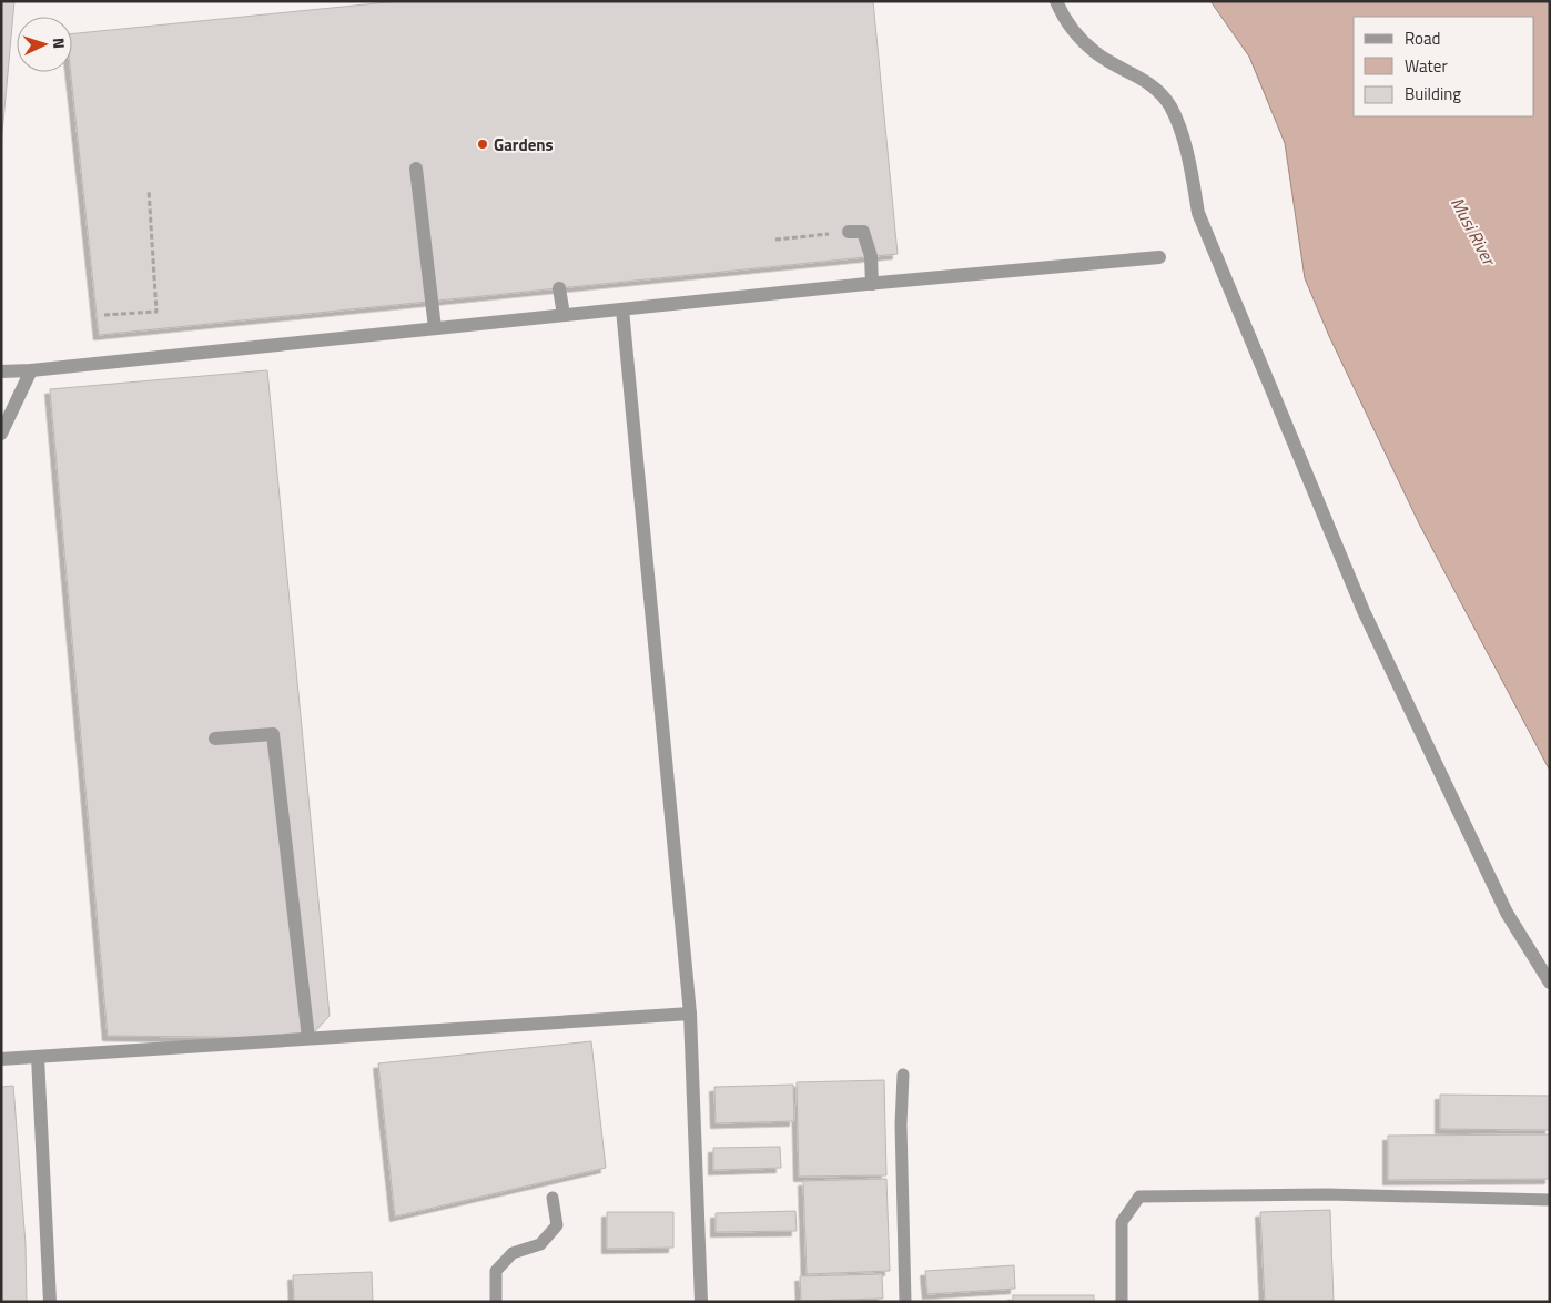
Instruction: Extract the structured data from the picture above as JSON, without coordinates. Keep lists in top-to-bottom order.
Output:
{
  "water": ["Musi River"],
  "places": ["Gardens"],
  "legend": ["Road", "Water", "Building"],
  "north": "right"
}
